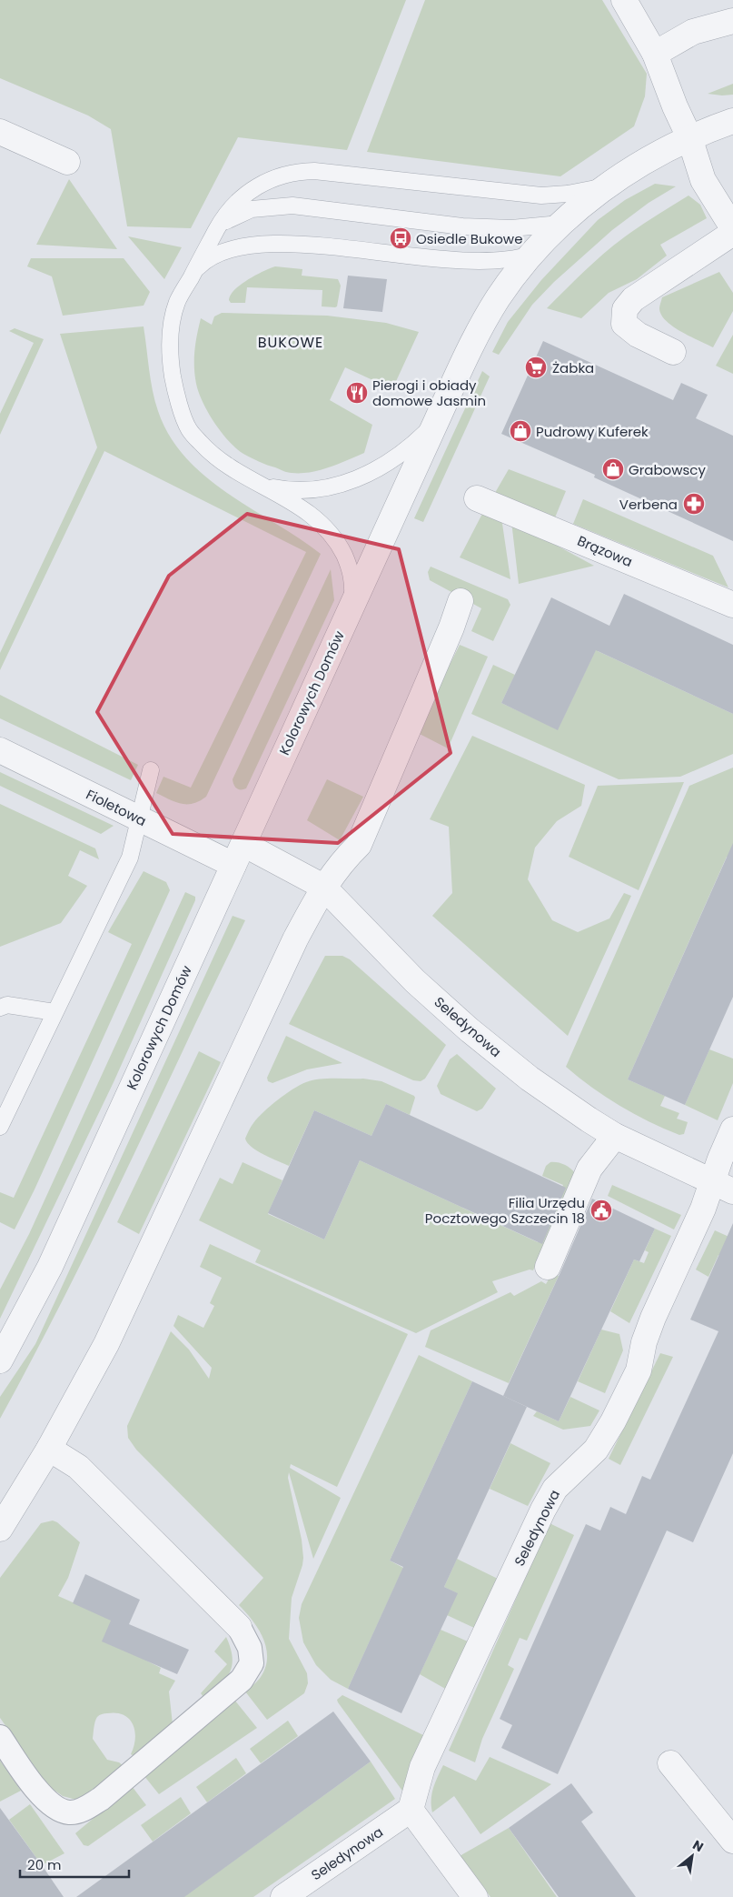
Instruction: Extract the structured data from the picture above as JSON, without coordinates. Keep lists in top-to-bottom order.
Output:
{
  "streets": {
    "street": [
      "Brązowa",
      "Kolorowych Domów",
      "Fioletowa",
      "Seledynowa"
    ]
  },
  "crossings": [
    ["Kolorowych Domów", "Fioletowa"],
    ["Kolorowych Domów", "Seledynowa"],
    ["Fioletowa", "Seledynowa"]
  ],
  "districts": ["BUKOWE"],
  "places": {
    "bus stop": ["Osiedle Bukowe"],
    "supermarket": ["Żabka"],
    "restaurant": ["Pierogi i obiady domowe Jasmin"],
    "shop": ["Pudrowy Kuferek", "Grabowscy"],
    "pharmacy": ["Verbena"],
    "public building": ["Filia Urzędu Pocztowego Szczecin 18"]
  },
  "scale_bar": "20 m",
  "north": "top right"
}
